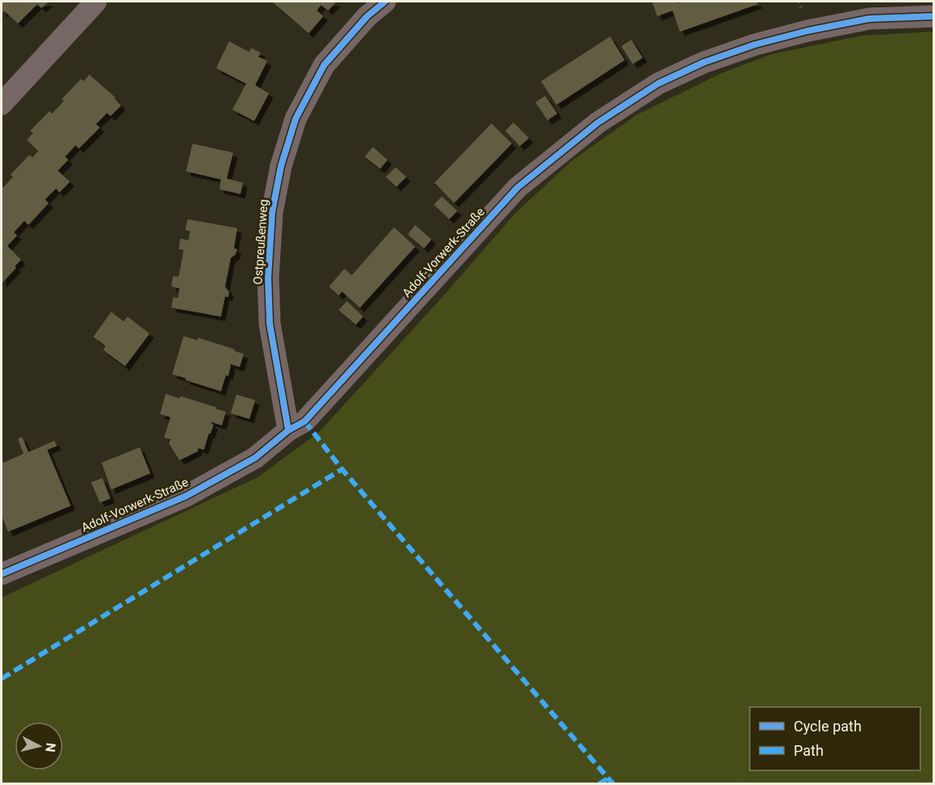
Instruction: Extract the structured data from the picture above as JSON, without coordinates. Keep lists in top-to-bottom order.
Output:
{
  "streets": {
    "street": ["Ostpreußenweg", "Adolf-Vorwerk-Straße"]
  },
  "crossings": [
    ["Ostpreußenweg", "Adolf-Vorwerk-Straße"]
  ],
  "legend": ["Cycle path", "Path"],
  "north": "right"
}
